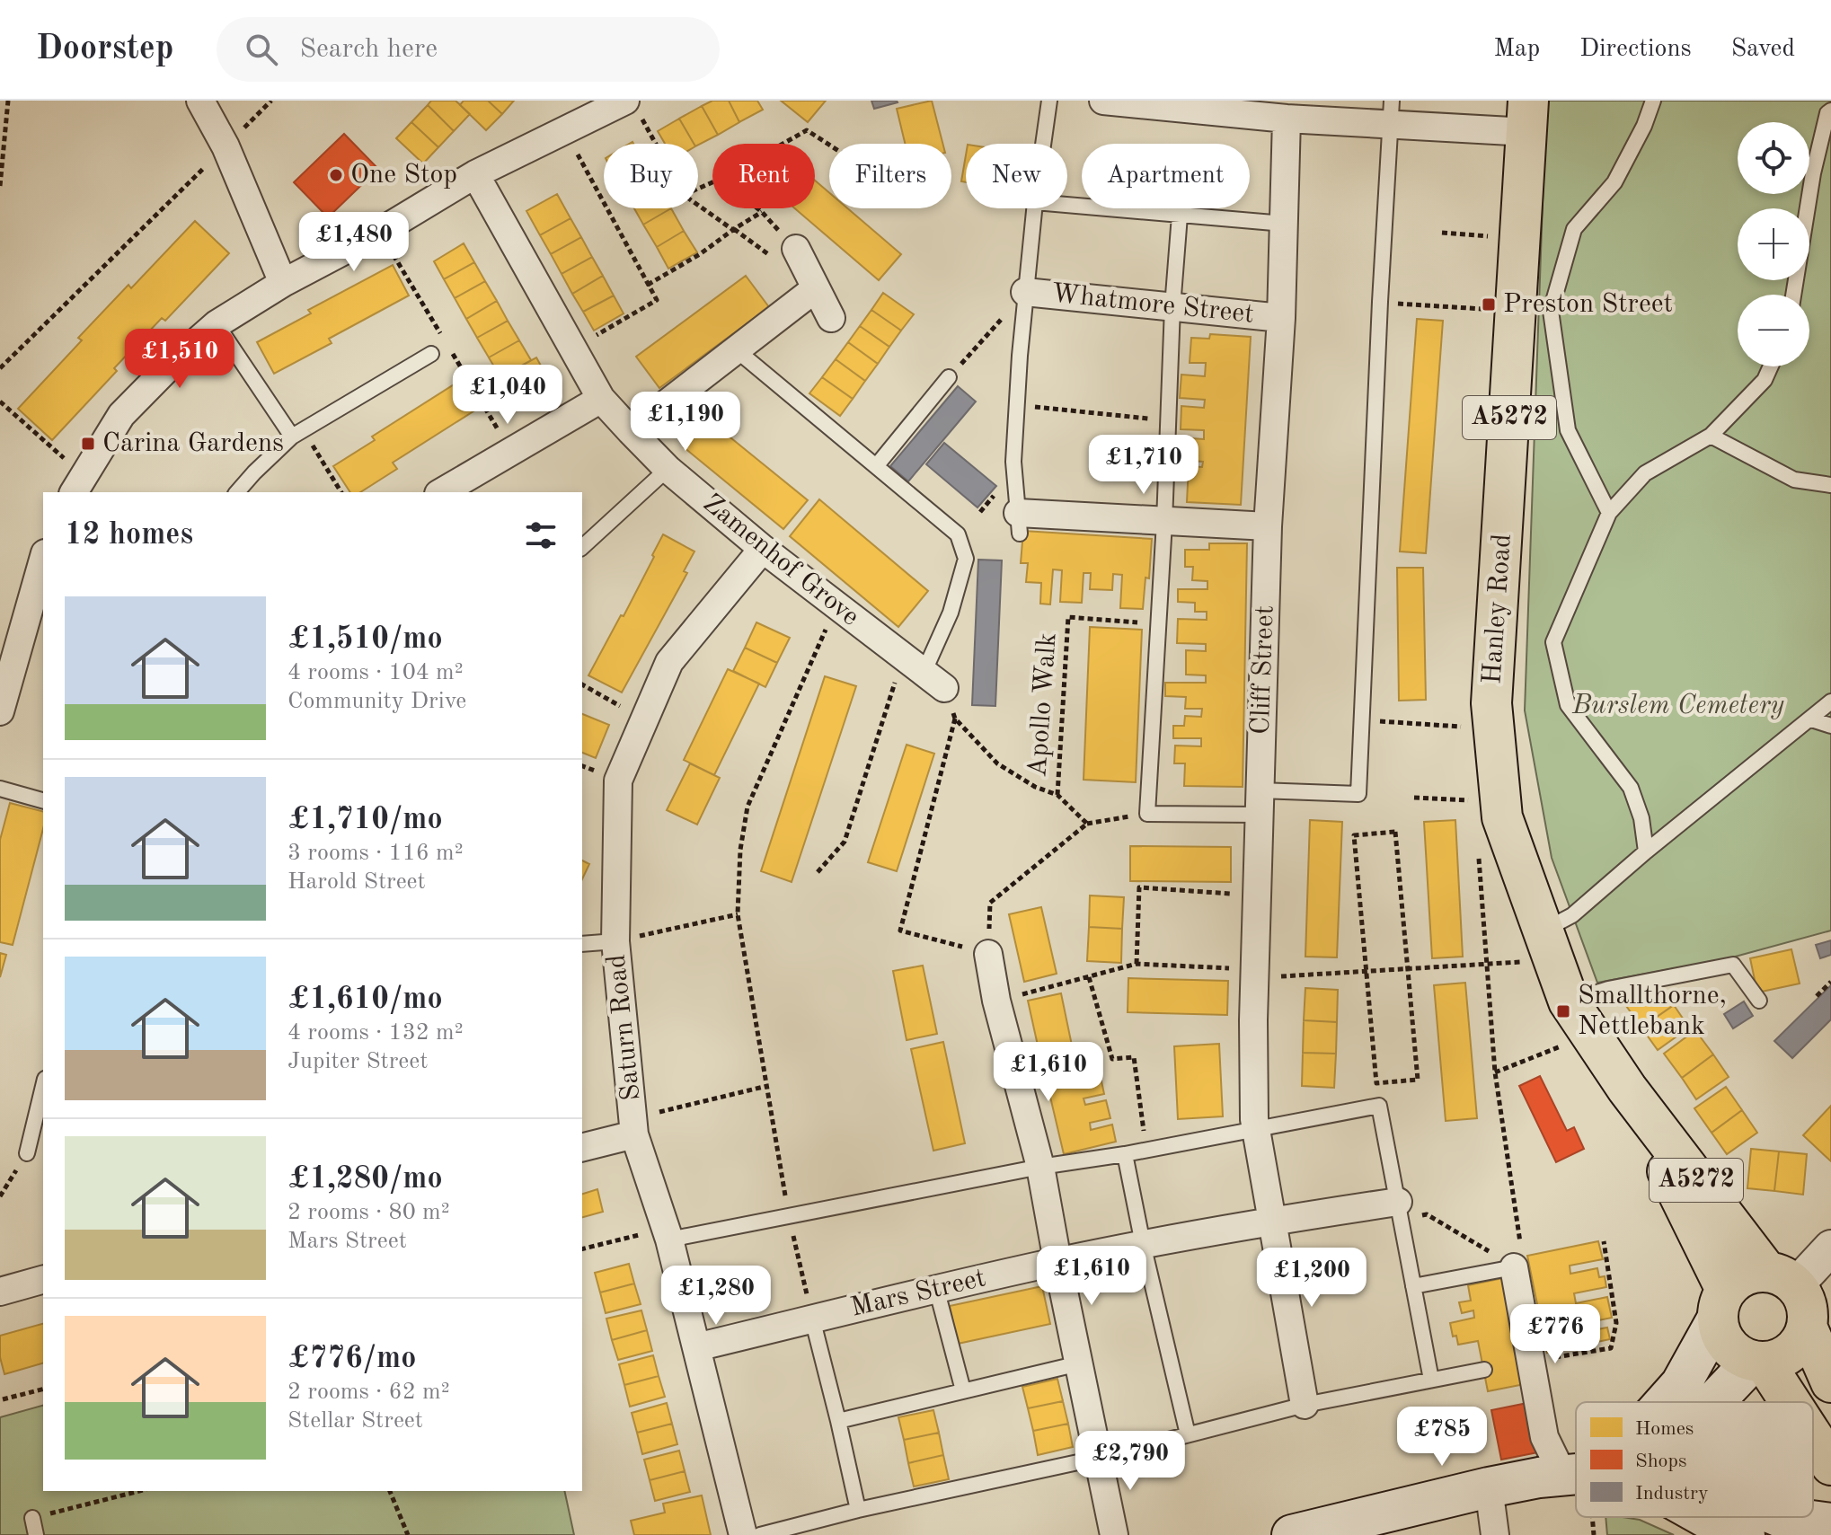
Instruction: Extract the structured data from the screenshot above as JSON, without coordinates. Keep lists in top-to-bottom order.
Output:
{
  "streets": {
    "main road": ["A5272", "Hanley Road"],
    "street": [
      "Whatmore Street",
      "Zamenhof Grove",
      "Cliff Street",
      "Saturn Road",
      "Mars Street"
    ],
    "path": ["Apollo Walk"]
  },
  "crossings": [
    ["Whatmore Street", "Cliff Street"],
    ["A5272", "Hanley Road"],
    ["Zamenhof Grove", "Saturn Road"],
    ["Cliff Street", "Mars Street"],
    ["Saturn Road", "Mars Street"]
  ],
  "parks": ["Burslem Cemetery"],
  "places": {
    "other": ["One Stop"],
    "transit": ["Preston Street", "Carina Gardens", "Smallthorne, Nettlebank"]
  },
  "legend": ["Homes", "Shops", "Industry"],
  "page": {
    "header": "Doorstep",
    "search": "Search here",
    "nav": ["Map", "Directions", "Saved"],
    "map_buttons": ["+", "−"],
    "chip": [
      "Buy",
      "Rent",
      "Filters",
      "New",
      "Apartment"
    ],
    "price": [
      "£1,480",
      "£1,510",
      "£1,040",
      "£1,190",
      "£1,710",
      "£1,610",
      "£1,610",
      "£1,200",
      "£1,280",
      "£776",
      "£785",
      "£2,790"
    ],
    "heading": "12 homes",
    "list": [
      {
        "name": "£1,510/mo",
        "note": "4 rooms · 104 m² · Community Drive"
      },
      {
        "name": "£1,710/mo",
        "note": "3 rooms · 116 m² · Harold Street"
      },
      {
        "name": "£1,610/mo",
        "note": "4 rooms · 132 m² · Jupiter Street"
      },
      {
        "name": "£1,280/mo",
        "note": "2 rooms · 80 m² · Mars Street"
      },
      {
        "name": "£776/mo",
        "note": "2 rooms · 62 m² · Stellar Street"
      }
    ]
  }
}
